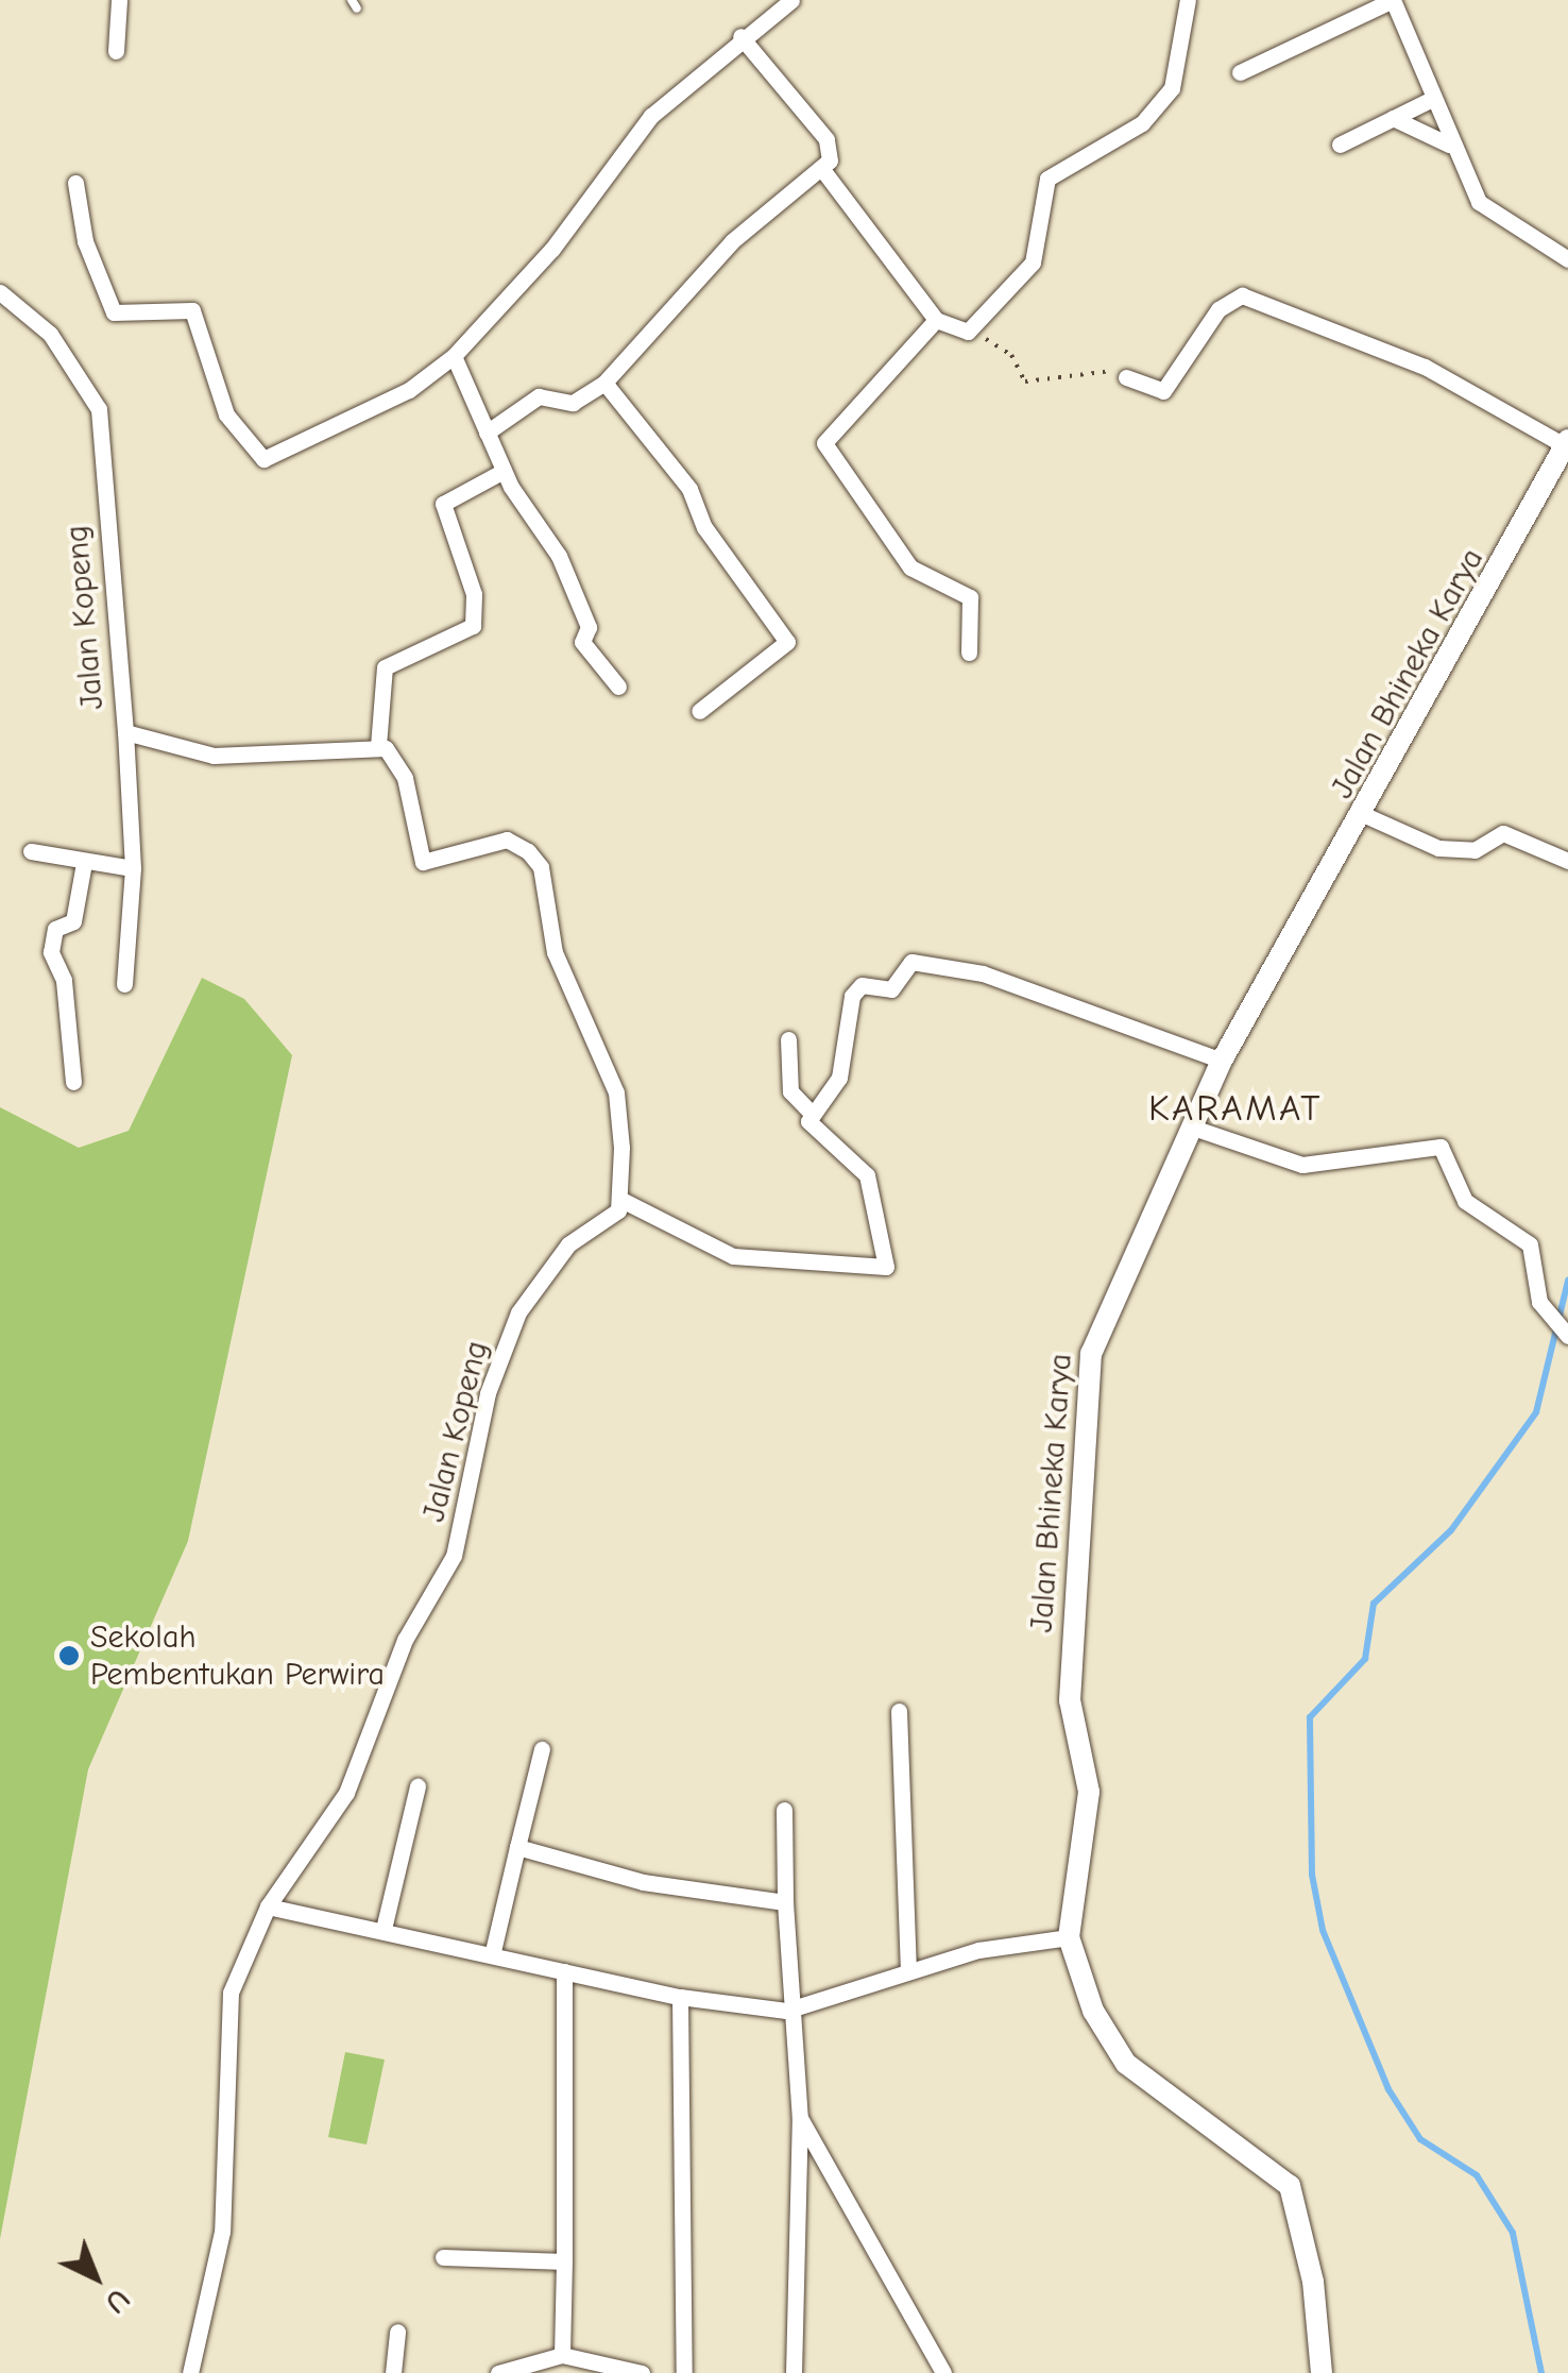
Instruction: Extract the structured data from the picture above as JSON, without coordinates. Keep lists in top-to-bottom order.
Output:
{
  "streets": {
    "street": ["Jalan Kopeng", "Jalan Bhineka Karya"]
  },
  "districts": ["KARAMAT"],
  "places": ["Sekolah Pembentukan Perwira"],
  "north": "bottom right"
}
